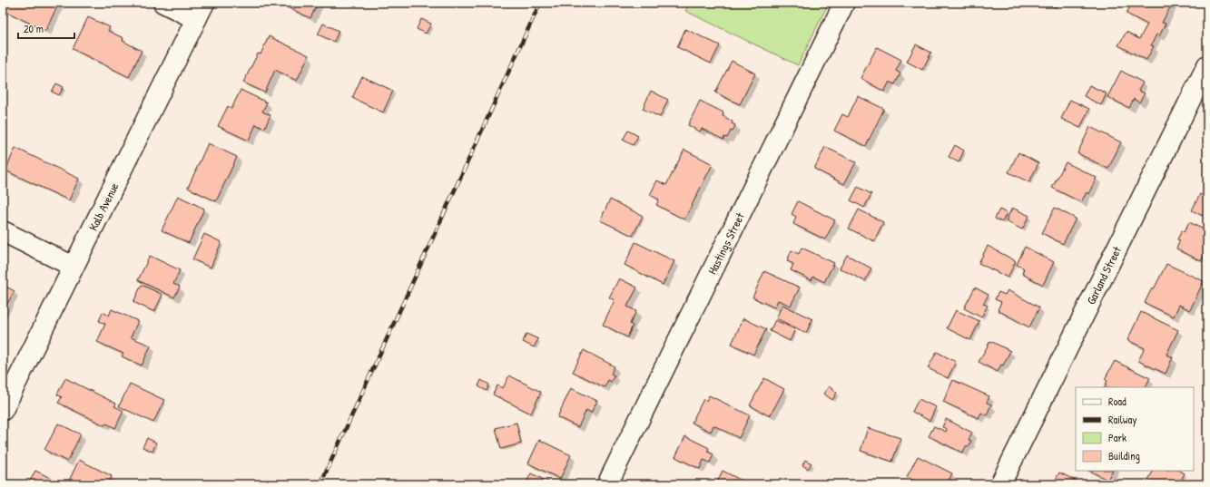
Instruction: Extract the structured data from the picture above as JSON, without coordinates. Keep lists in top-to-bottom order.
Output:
{
  "streets": {
    "street": ["Kalb Avenue", "Hastings Street", "Garland Street"]
  },
  "legend": [
    "Road",
    "Railway",
    "Park",
    "Building"
  ],
  "scale_bar": "20 m"
}
